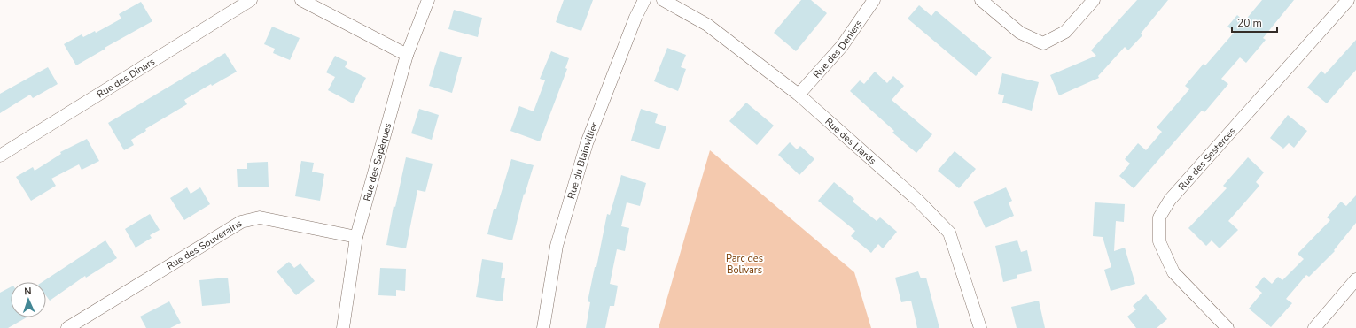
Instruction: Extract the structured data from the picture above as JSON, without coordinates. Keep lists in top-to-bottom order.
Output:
{
  "streets": {
    "street": [
      "Rue des Deniers",
      "Rue des Dinars",
      "Rue des Liards",
      "Rue des Sesterces",
      "Rue du Blainvillier",
      "Rue des Sapèques",
      "Rue des Souverains"
    ]
  },
  "crossings": [
    ["Rue des Deniers", "Rue des Liards"],
    ["Rue des Sapèques", "Rue des Souverains"]
  ],
  "parks": ["Parc des Bolivars"],
  "scale_bar": "20 m",
  "north": "top"
}
